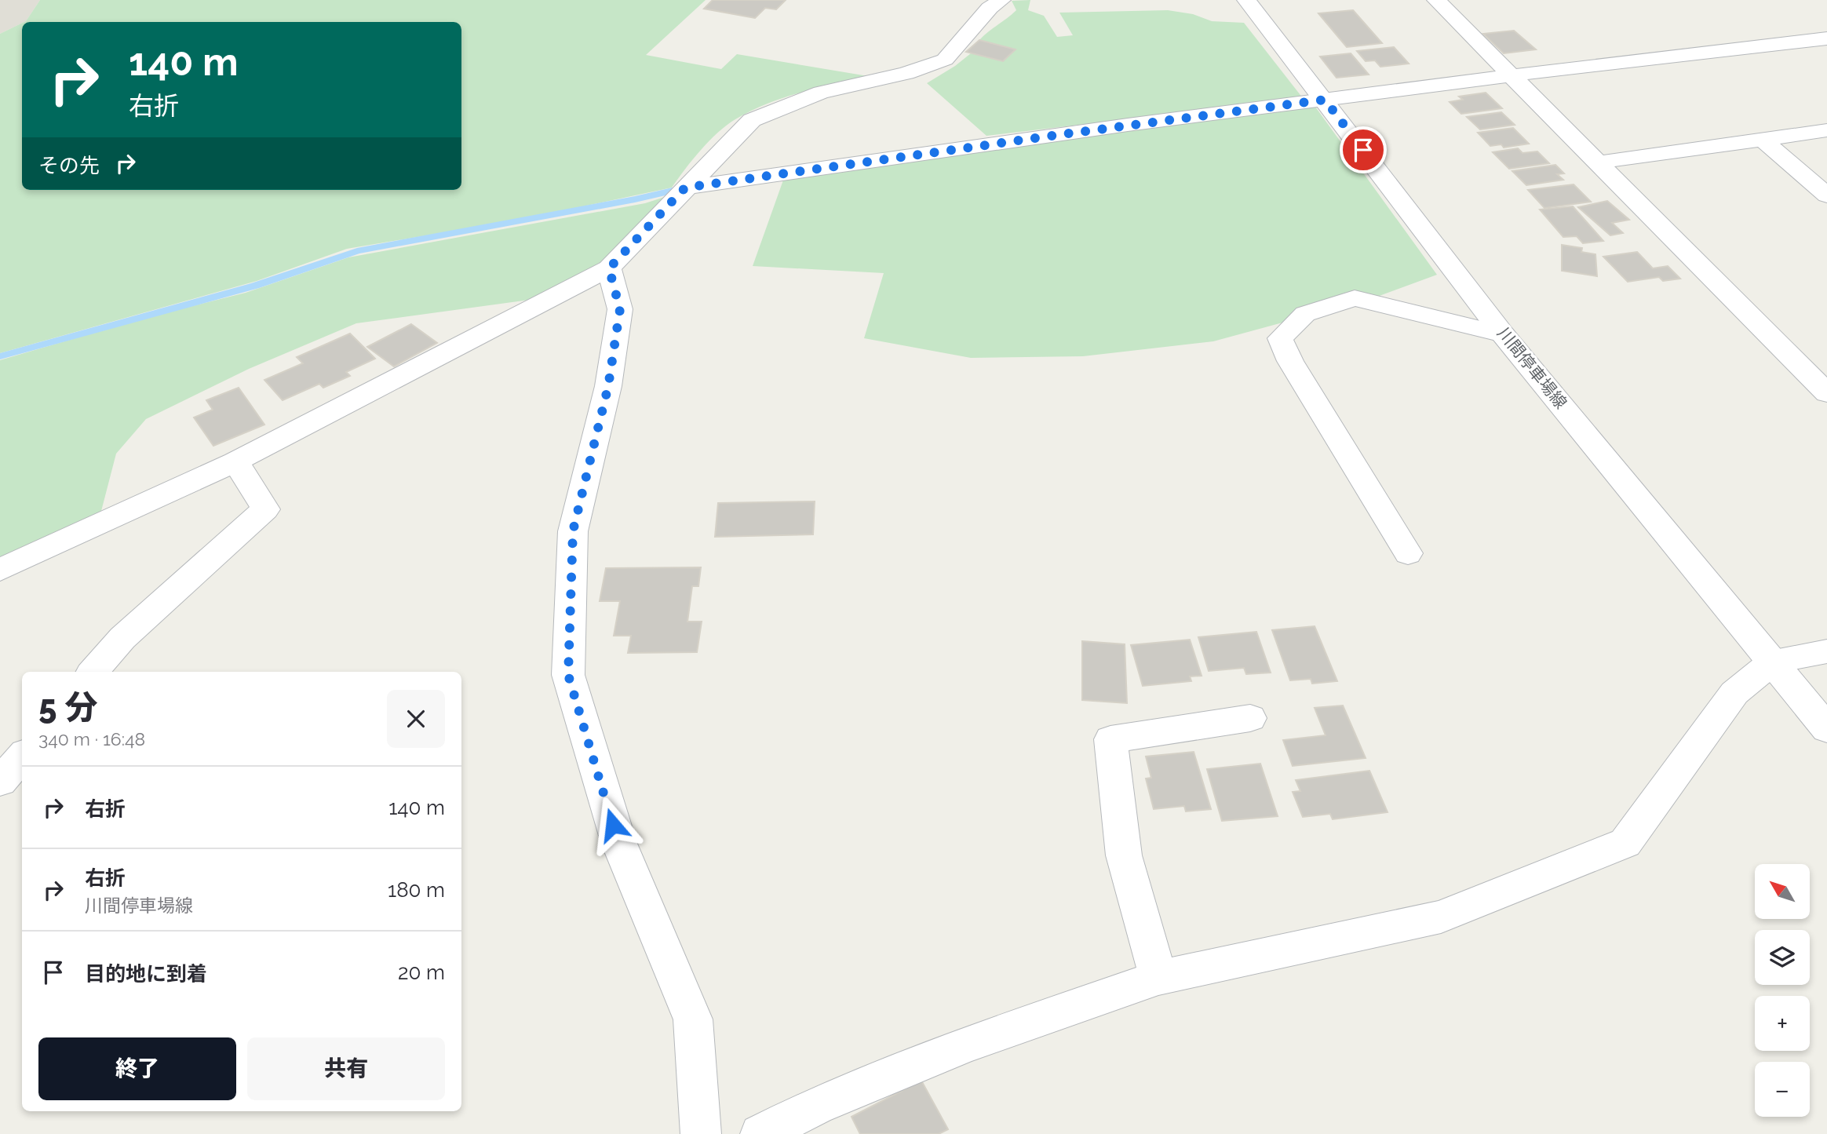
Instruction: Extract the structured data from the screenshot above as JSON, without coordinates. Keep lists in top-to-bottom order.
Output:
{
  "streets": {
    "street": ["川間停車場線"]
  },
  "north": "top left",
  "page": {
    "turn": ["140 m", "右折"],
    "then": "その先",
    "heading": ["5 分", "340 m · 16:48"],
    "list": [
      {
        "name": "右折",
        "value": "140 m"
      },
      {
        "name": "右折",
        "note": "川間停車場線",
        "value": "180 m"
      },
      {
        "name": "目的地に到着",
        "value": "20 m"
      }
    ],
    "map_buttons": ["+", "−"],
    "buttons": ["終了", "共有"]
  }
}
